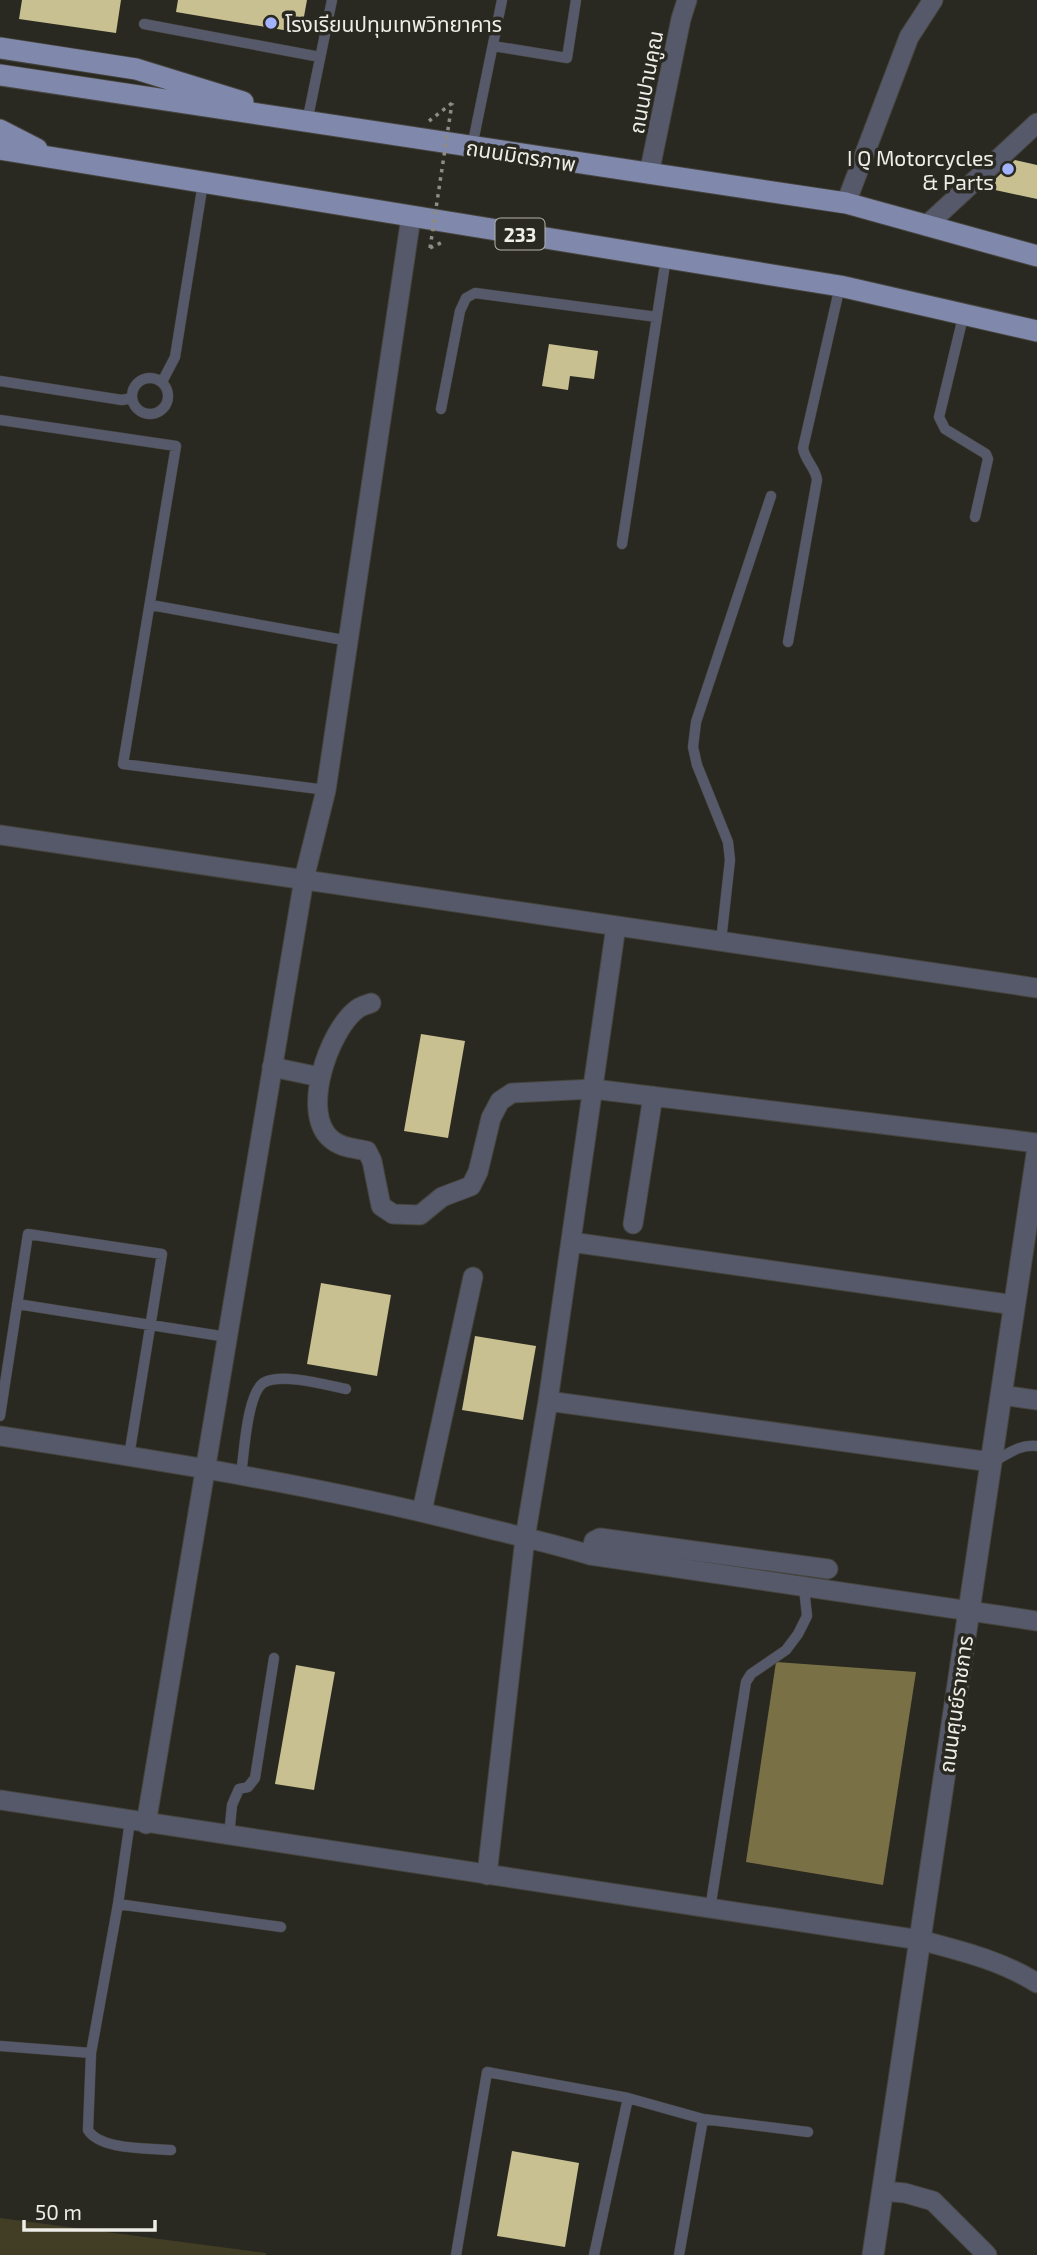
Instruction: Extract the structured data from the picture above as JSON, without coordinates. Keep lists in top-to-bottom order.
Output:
{
  "streets": {
    "main road": ["ถนนมิตรภาพ", "233"],
    "street": ["ถนนปานคูณ", "ถนนศูนย์ราชการ"]
  },
  "crossings": [
    ["ถนนปานคูณ", "ถนนมิตรภาพ"]
  ],
  "places": ["โรงเรียนปทุมเทพวิทยาคาร", "I Q Motorcycles & Parts"],
  "scale_bar": "50 m"
}
